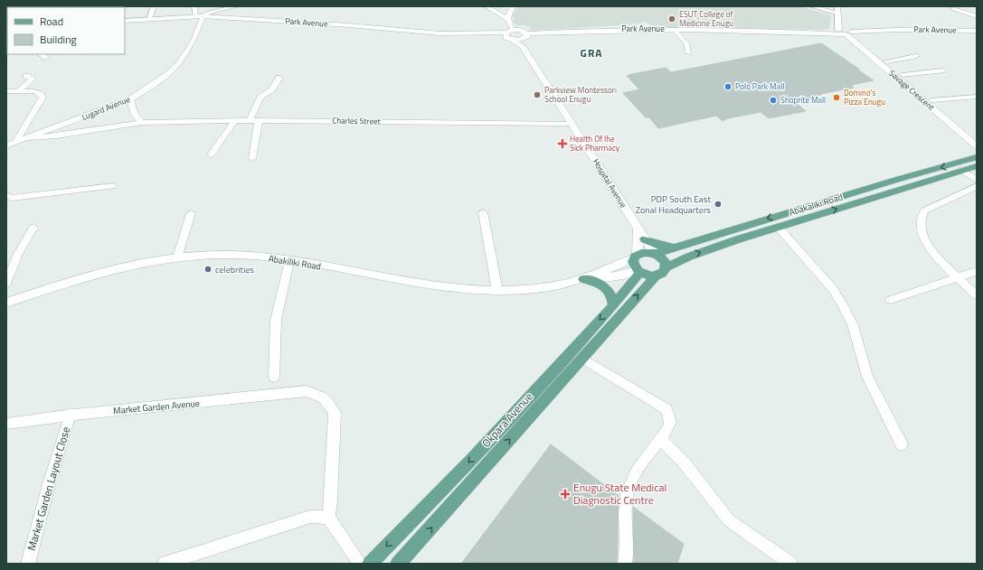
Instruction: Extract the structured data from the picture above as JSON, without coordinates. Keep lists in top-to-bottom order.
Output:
{
  "streets": {
    "main road": ["Abakaliki Road", "Okpara Avenue"],
    "street": [
      "Park Avenue",
      "Savage Crescent",
      "Lugard Avenue",
      "Charles Street",
      "Hospital Avenue",
      "Abakiliki Road",
      "Market Garden Avenue",
      "Market Garden Layout Close"
    ]
  },
  "crossings": [
    ["Park Avenue", "Savage Crescent"],
    ["Park Avenue", "Lugard Avenue"],
    ["Park Avenue", "Hospital Avenue"],
    ["Lugard Avenue", "Charles Street"],
    ["Charles Street", "Hospital Avenue"],
    ["Hospital Avenue", "Abakaliki Road"],
    ["Hospital Avenue", "Okpara Avenue"],
    ["Abakaliki Road", "Okpara Avenue"],
    ["Market Garden Avenue", "Market Garden Layout Close"]
  ],
  "districts": ["GRA"],
  "places": {
    "other": [
      "ESUT College of Medicine Enugu",
      "Polo Park Mall",
      "Parkview Montessori School Enugu",
      "Domino’s Pizza Enugu",
      "Shoprite Mall",
      "PDP South East Zonal Headquarters",
      "celebrities"
    ],
    "health": ["Health Of Ihe Sick Pharmacy", "Enugu State Medical Diagnostic Centre"]
  },
  "legend": ["Road", "Building"]
}
